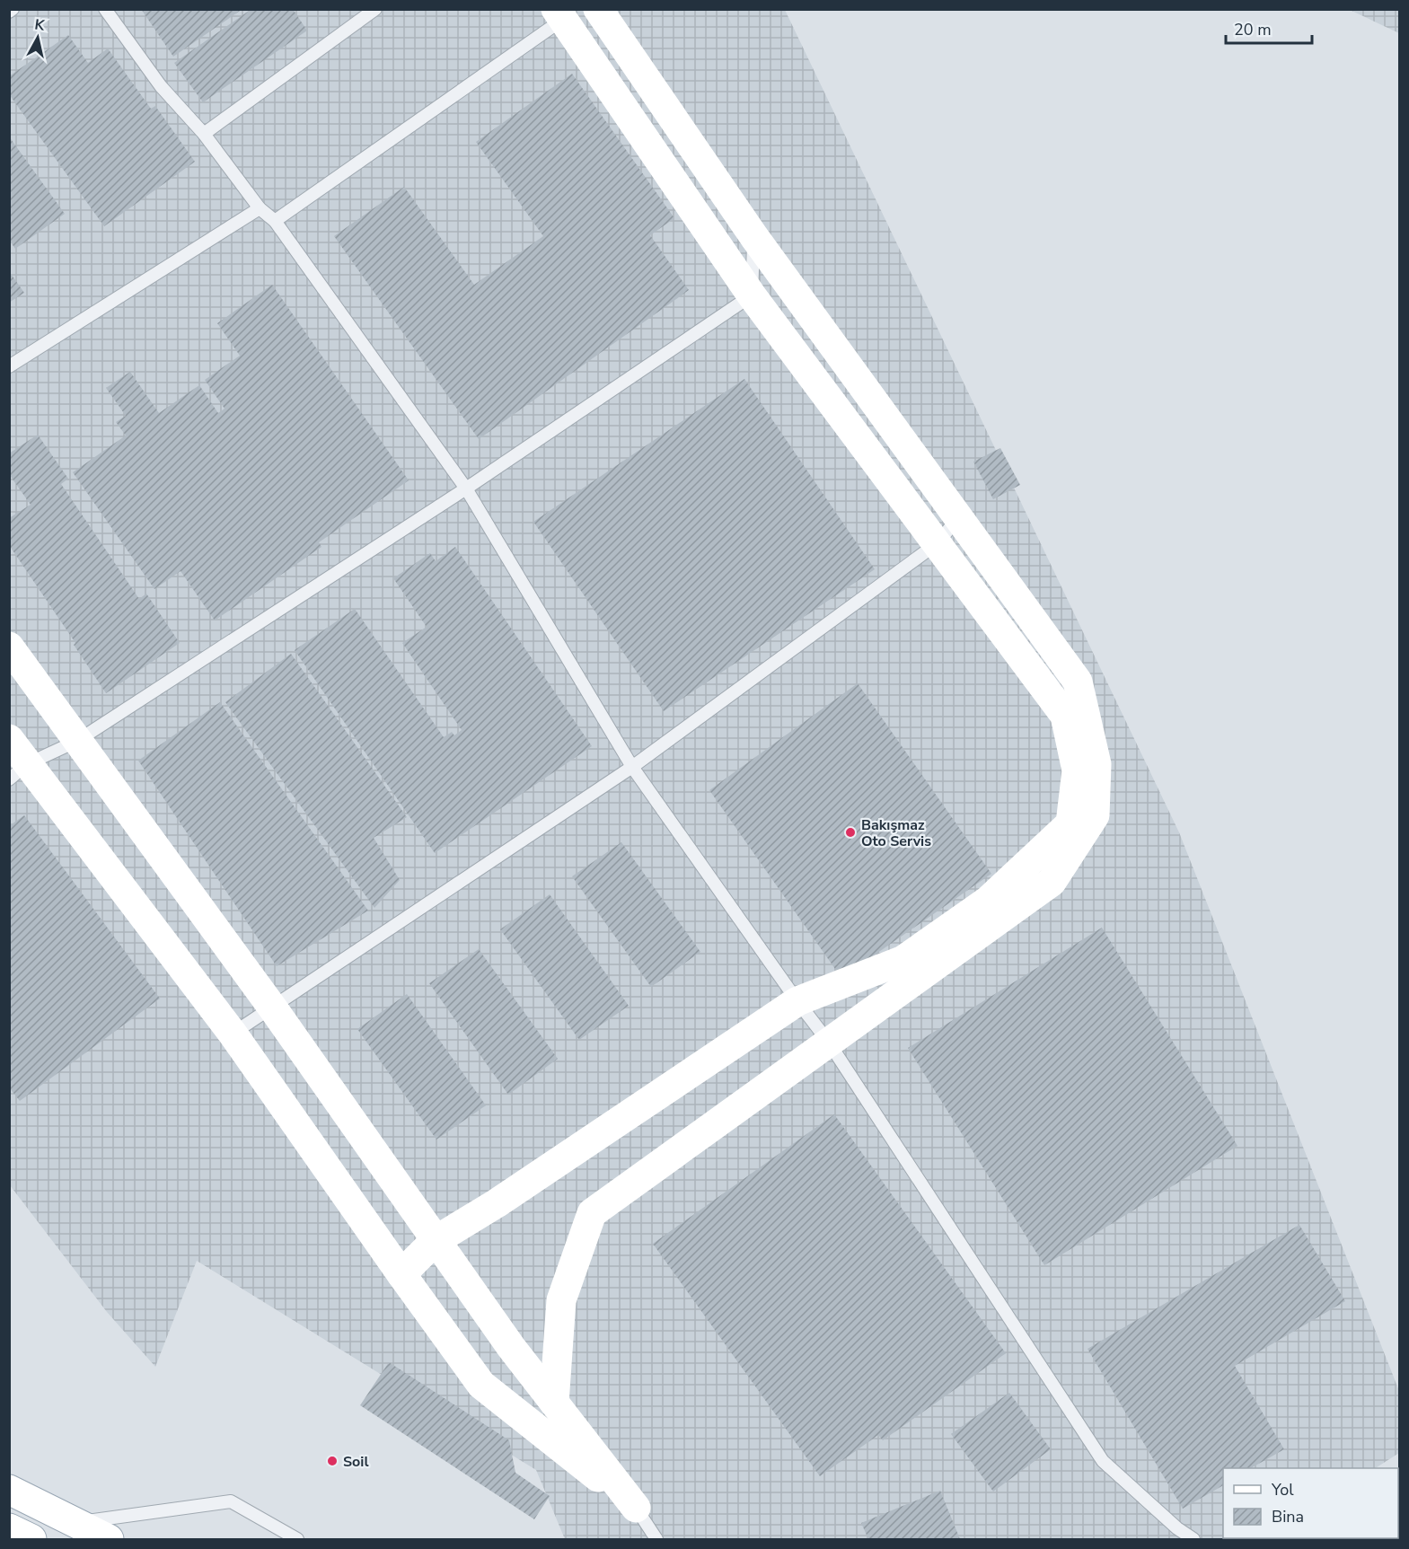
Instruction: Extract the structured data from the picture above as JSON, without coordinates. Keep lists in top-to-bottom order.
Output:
{
  "places": ["Bakışmaz Oto Servis", "Soil"],
  "legend": ["Yol", "Bina"],
  "scale_bar": "20 m",
  "north": "top"
}
